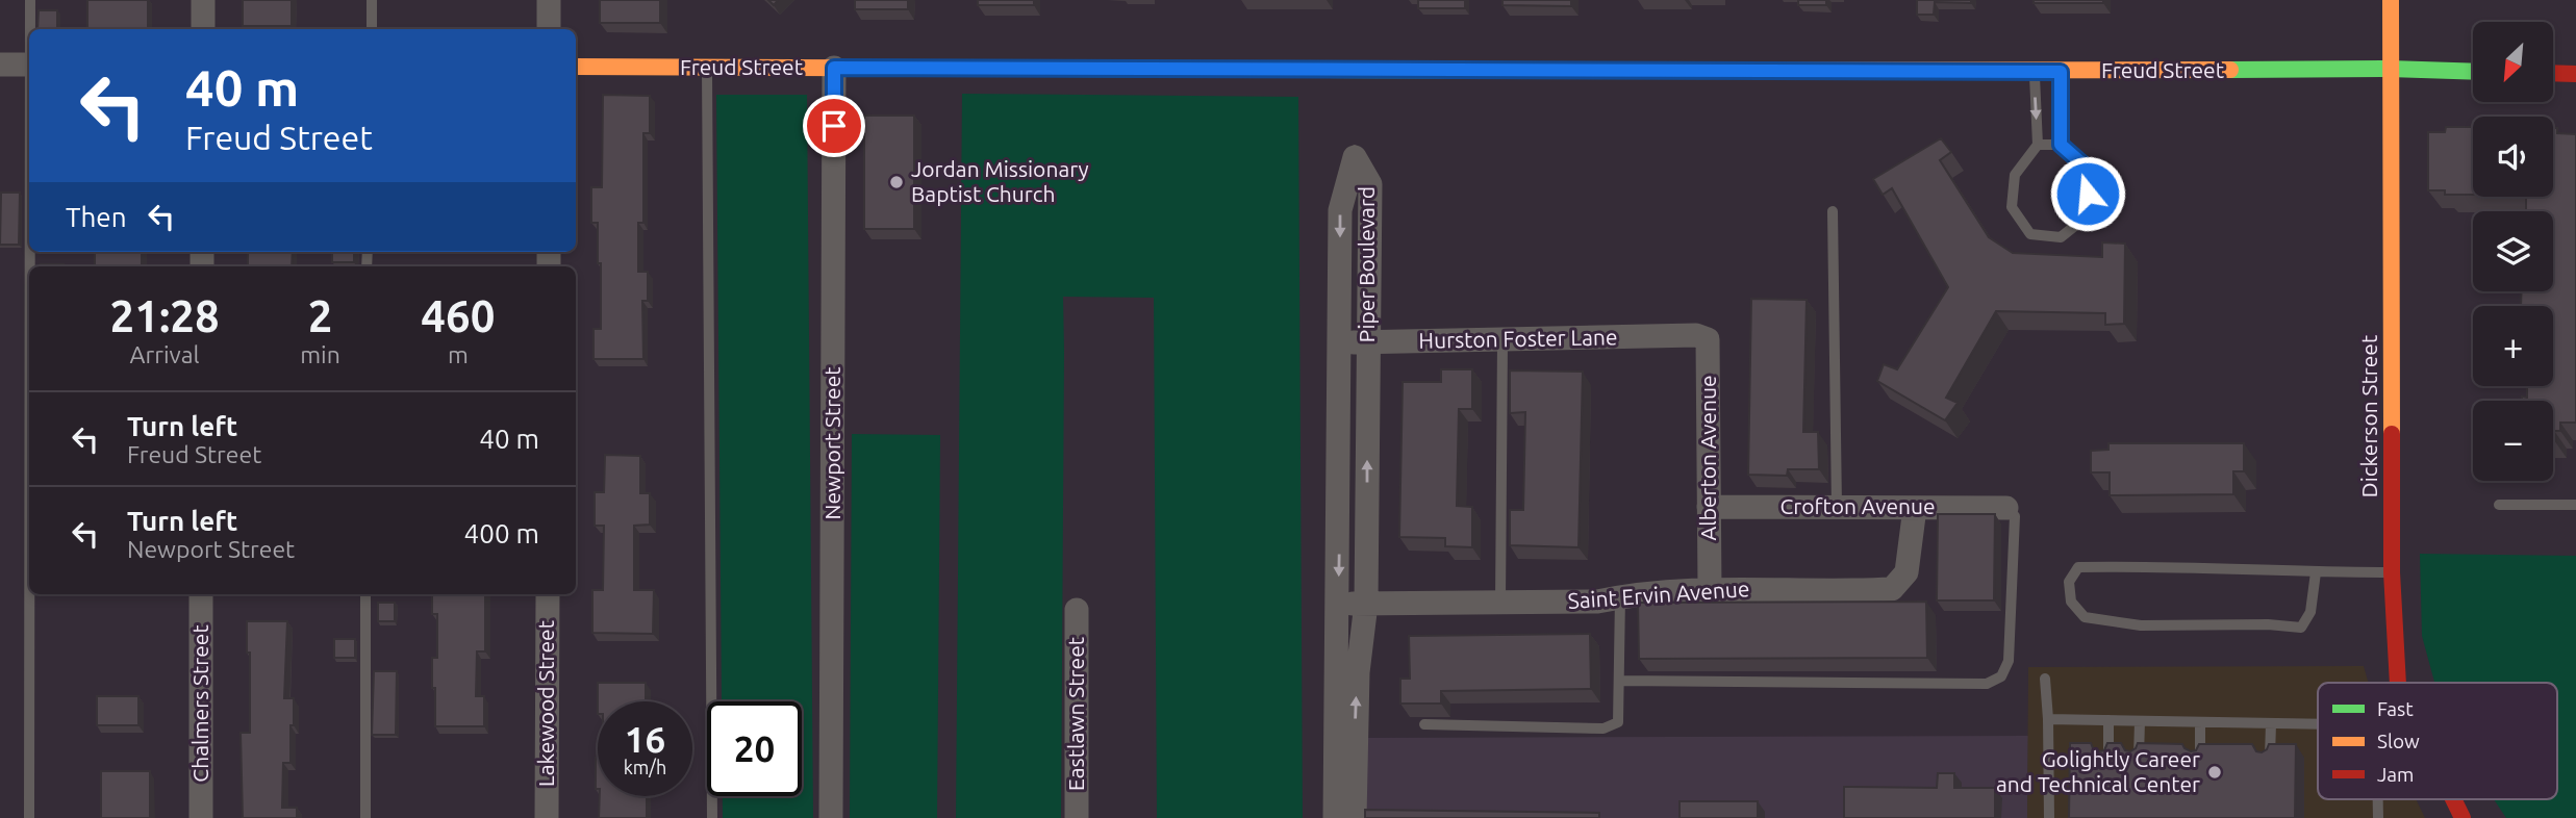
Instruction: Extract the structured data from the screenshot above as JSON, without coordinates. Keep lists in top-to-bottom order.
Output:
{
  "streets": {
    "street": [
      "Freud Street",
      "Piper Boulevard",
      "Hurston Foster Lane",
      "Dickerson Street",
      "Newport Street",
      "Alberton Avenue",
      "Crofton Avenue",
      "Saint Ervin Avenue",
      "Chalmers Street",
      "Lakewood Street",
      "Eastlawn Street"
    ]
  },
  "crossings": [
    ["Freud Street", "Dickerson Street"],
    ["Freud Street", "Newport Street"],
    ["Piper Boulevard", "Hurston Foster Lane"],
    ["Piper Boulevard", "Saint Ervin Avenue"],
    ["Hurston Foster Lane", "Alberton Avenue"],
    ["Alberton Avenue", "Crofton Avenue"],
    ["Alberton Avenue", "Saint Ervin Avenue"],
    ["Crofton Avenue", "Saint Ervin Avenue"]
  ],
  "places": ["Jordan Missionary Baptist Church", "Golightly Career and Technical Center"],
  "legend": ["Fast", "Slow", "Jam"],
  "north": "bottom left",
  "page": {
    "map_buttons": ["+", "−"],
    "turn": ["40 m", "Freud Street"],
    "then": "Then",
    "eta": [
      "21:28",
      "Arrival",
      "2",
      "min",
      "460",
      "m"
    ],
    "list": [
      {
        "name": "Turn left",
        "note": "Freud Street",
        "value": "40 m"
      },
      {
        "name": "Turn left",
        "note": "Newport Street",
        "value": "400 m"
      }
    ],
    "speed": "16 km/h",
    "limit": "20"
  }
}
